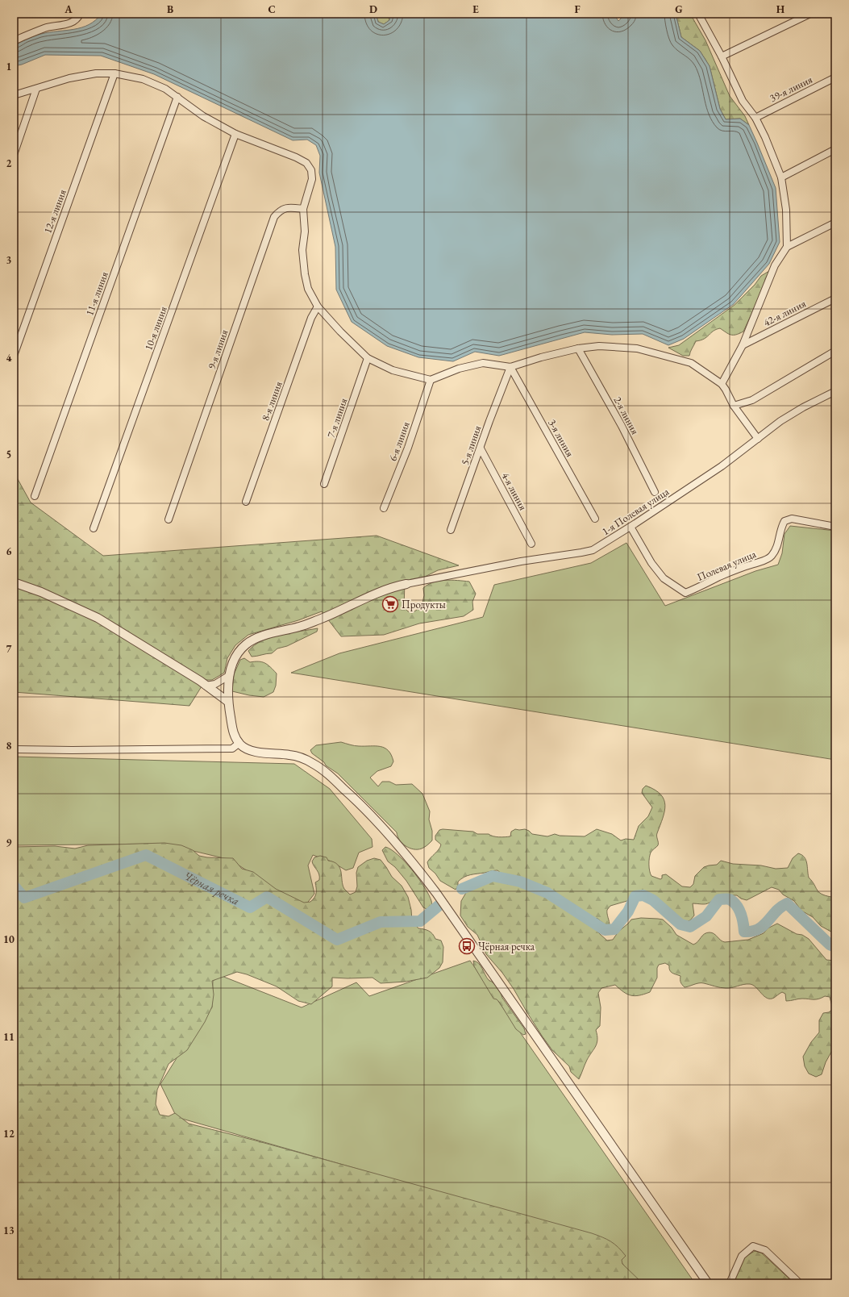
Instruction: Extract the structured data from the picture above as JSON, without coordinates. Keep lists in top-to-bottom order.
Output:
{
  "streets": {
    "street": [
      "39-я линия",
      "12-я линия",
      "11-я линия",
      "42-я линия",
      "10-я линия",
      "9-я линия",
      "8-я линия",
      "2-я линия",
      "7-я линия",
      "3-я линия",
      "6-я линия",
      "5-я линия",
      "4-я линия",
      "1-я Полевая улица",
      "Полевая улица"
    ]
  },
  "crossings": [
    ["3-я линия", "5-я линия"],
    ["5-я линия", "4-я линия"],
    ["1-я Полевая улица", "Полевая улица"]
  ],
  "water": ["Чёрная речка"],
  "places": {
    "supermarket": ["Продукты"],
    "bus stop": ["Чёрная речка"]
  },
  "grid": {
    "columns": [
      "A",
      "B",
      "C",
      "D",
      "E",
      "F",
      "G",
      "H"
    ],
    "rows": [
      "1",
      "2",
      "3",
      "4",
      "5",
      "6",
      "7",
      "8",
      "9",
      "10",
      "11",
      "12",
      "13"
    ]
  }
}
